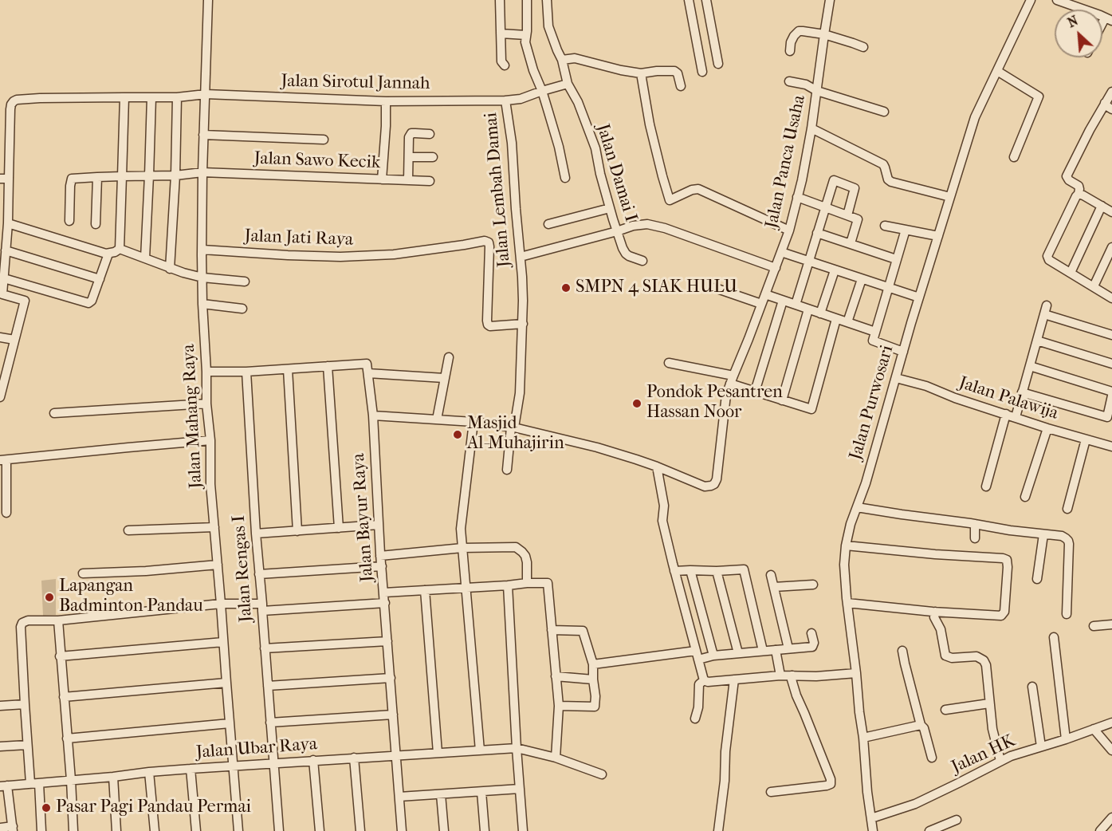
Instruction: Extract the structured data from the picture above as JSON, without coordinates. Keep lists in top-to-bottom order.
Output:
{
  "streets": {
    "street": [
      "Jalan Sirotul Jannah",
      "Jalan Sawo Kecik",
      "Jalan Panca Usaha",
      "Jalan Damai I",
      "Jalan Lembah Damai",
      "Jalan Jati Raya",
      "Jalan Palawija",
      "Jalan Purwosari",
      "Jalan Mahang Raya",
      "Jalan Bayur Raya",
      "Jalan Rengas I",
      "Jalan Ubar Raya",
      "Jalan HK"
    ]
  },
  "crossings": [
    ["Jalan Sirotul Jannah", "Jalan Lembah Damai"],
    ["Jalan Sirotul Jannah", "Jalan Mahang Raya"],
    ["Jalan Sawo Kecik", "Jalan Mahang Raya"],
    ["Jalan Panca Usaha", "Jalan Lembah Damai"],
    ["Jalan Panca Usaha", "Jalan Bayur Raya"],
    ["Jalan Damai I", "Jalan Lembah Damai"],
    ["Jalan Lembah Damai", "Jalan Jati Raya"],
    ["Jalan Jati Raya", "Jalan Mahang Raya"],
    ["Jalan Palawija", "Jalan Purwosari"],
    ["Jalan Purwosari", "Jalan HK"],
    ["Jalan Mahang Raya", "Jalan Ubar Raya"],
    ["Jalan Bayur Raya", "Jalan Ubar Raya"],
    ["Jalan Rengas I", "Jalan Ubar Raya"]
  ],
  "places": [
    "SMPN 4 SIAK HULU",
    "Pondok Pesantren Hassan Noor",
    "Masjid Al-Muhajirin",
    "Lapangan Badminton Pandau",
    "Pasar Pagi Pandau Permai"
  ],
  "north": "top left"
}
